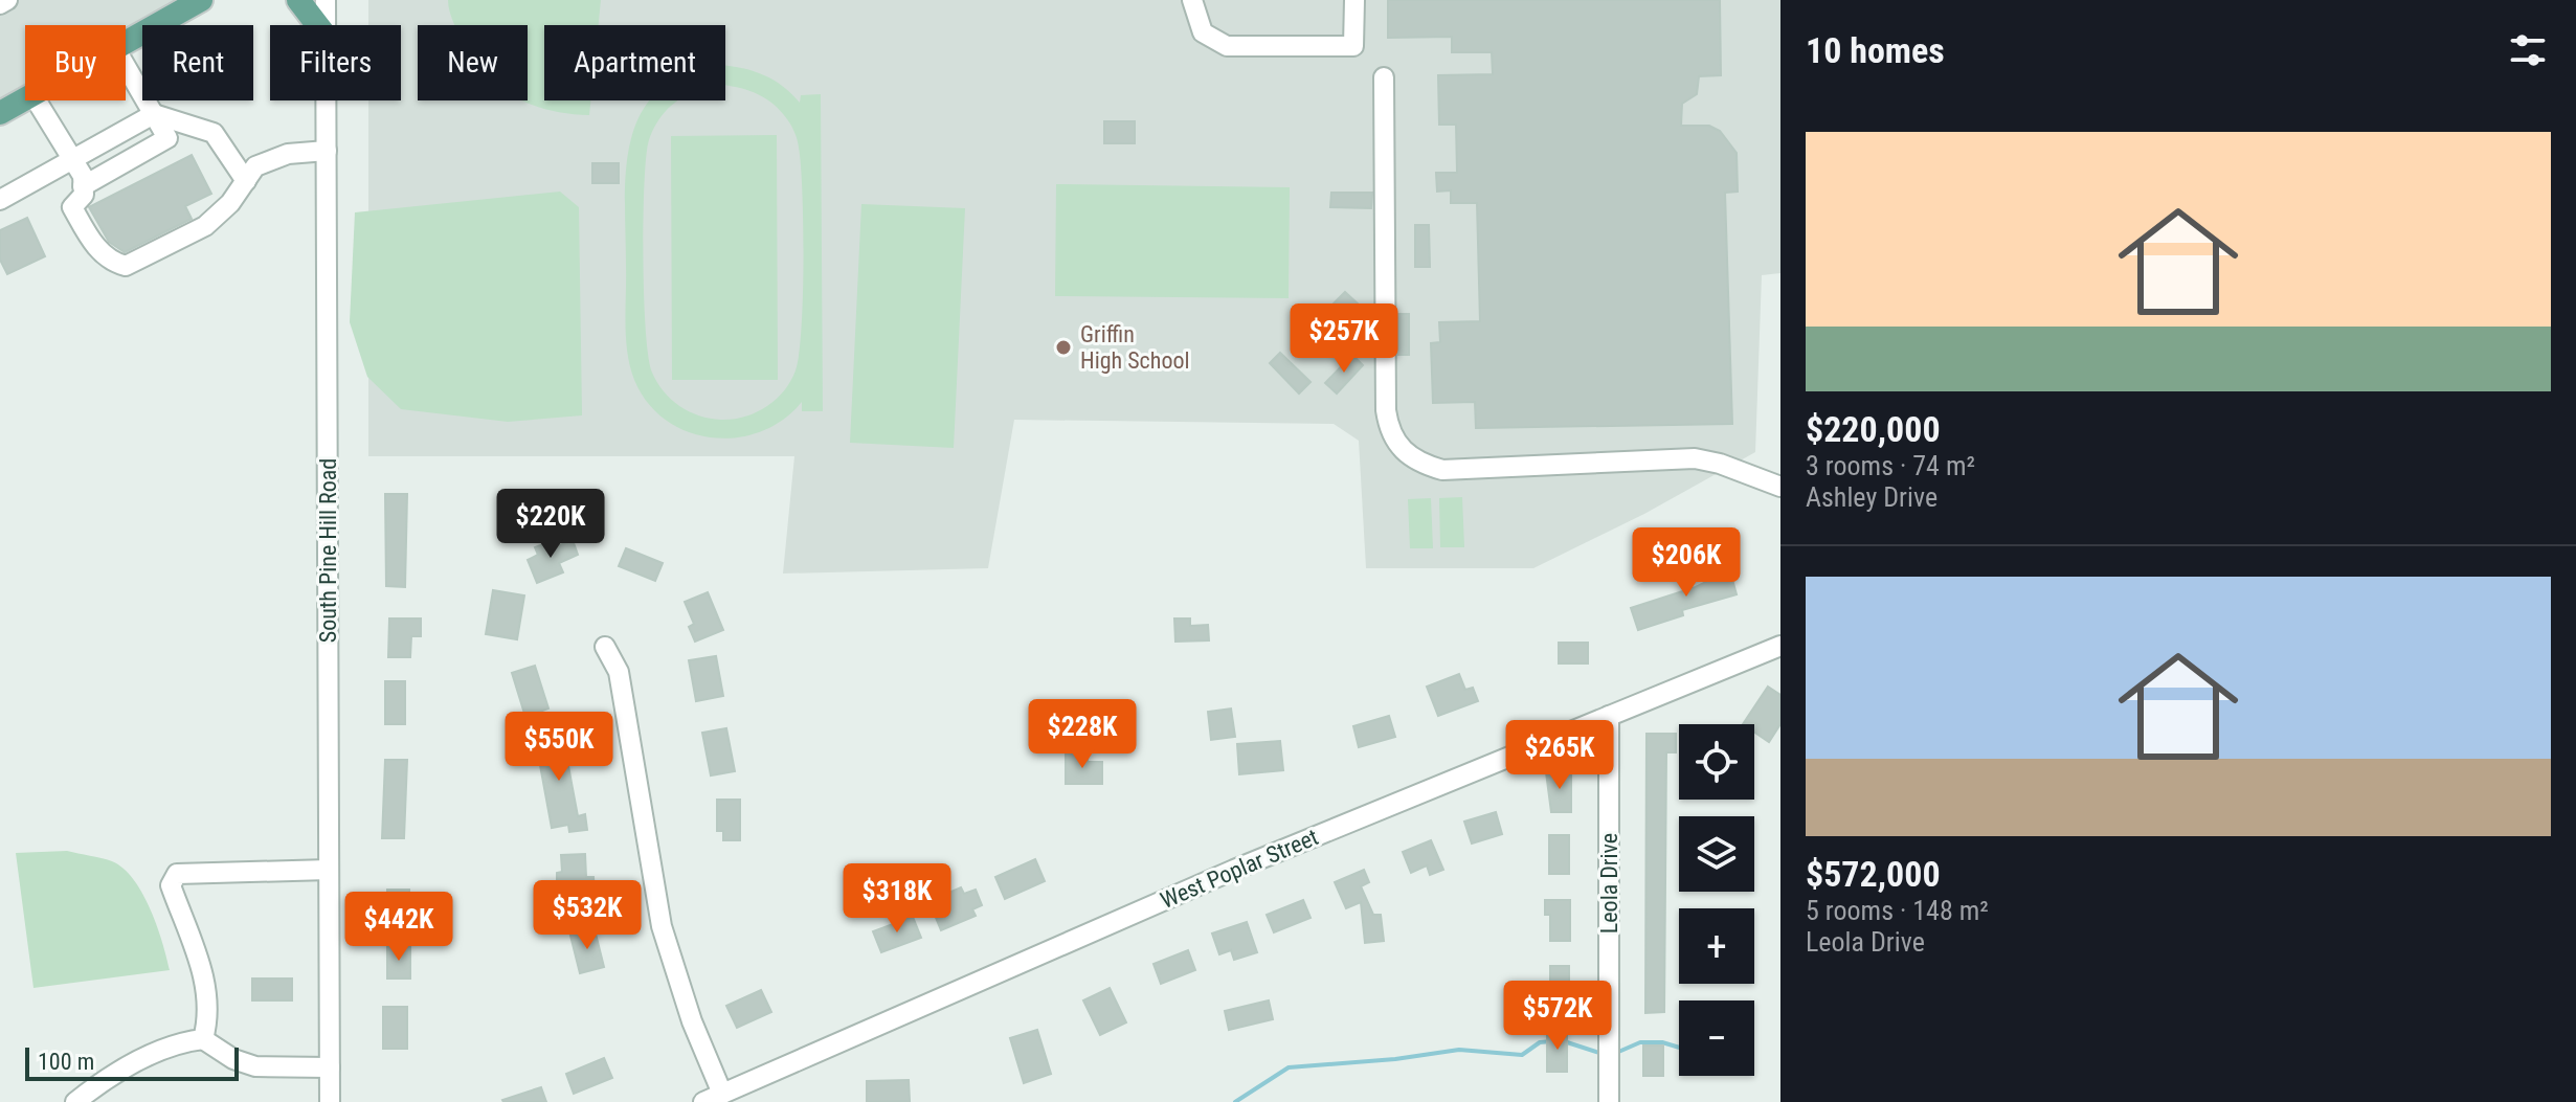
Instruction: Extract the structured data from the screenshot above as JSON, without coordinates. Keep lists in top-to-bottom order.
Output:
{
  "streets": {
    "street": ["South Pine Hill Road", "West Poplar Street", "Leola Drive"]
  },
  "crossings": [
    ["West Poplar Street", "Leola Drive"]
  ],
  "places": ["Griffin High School"],
  "scale_bar": "100 m",
  "page": {
    "heading": "10 homes",
    "chip": [
      "Buy",
      "Rent",
      "Filters",
      "New",
      "Apartment"
    ],
    "list": [
      {
        "name": "$220,000",
        "note": "3 rooms · 74 m² · Ashley Drive"
      },
      {
        "name": "$572,000",
        "note": "5 rooms · 148 m² · Leola Drive"
      }
    ],
    "price": [
      "$257K",
      "$220K",
      "$206K",
      "$228K",
      "$550K",
      "$265K",
      "$318K",
      "$532K",
      "$442K",
      "$572K"
    ],
    "map_buttons": ["+", "−"],
    "scale": "100 m"
  }
}
